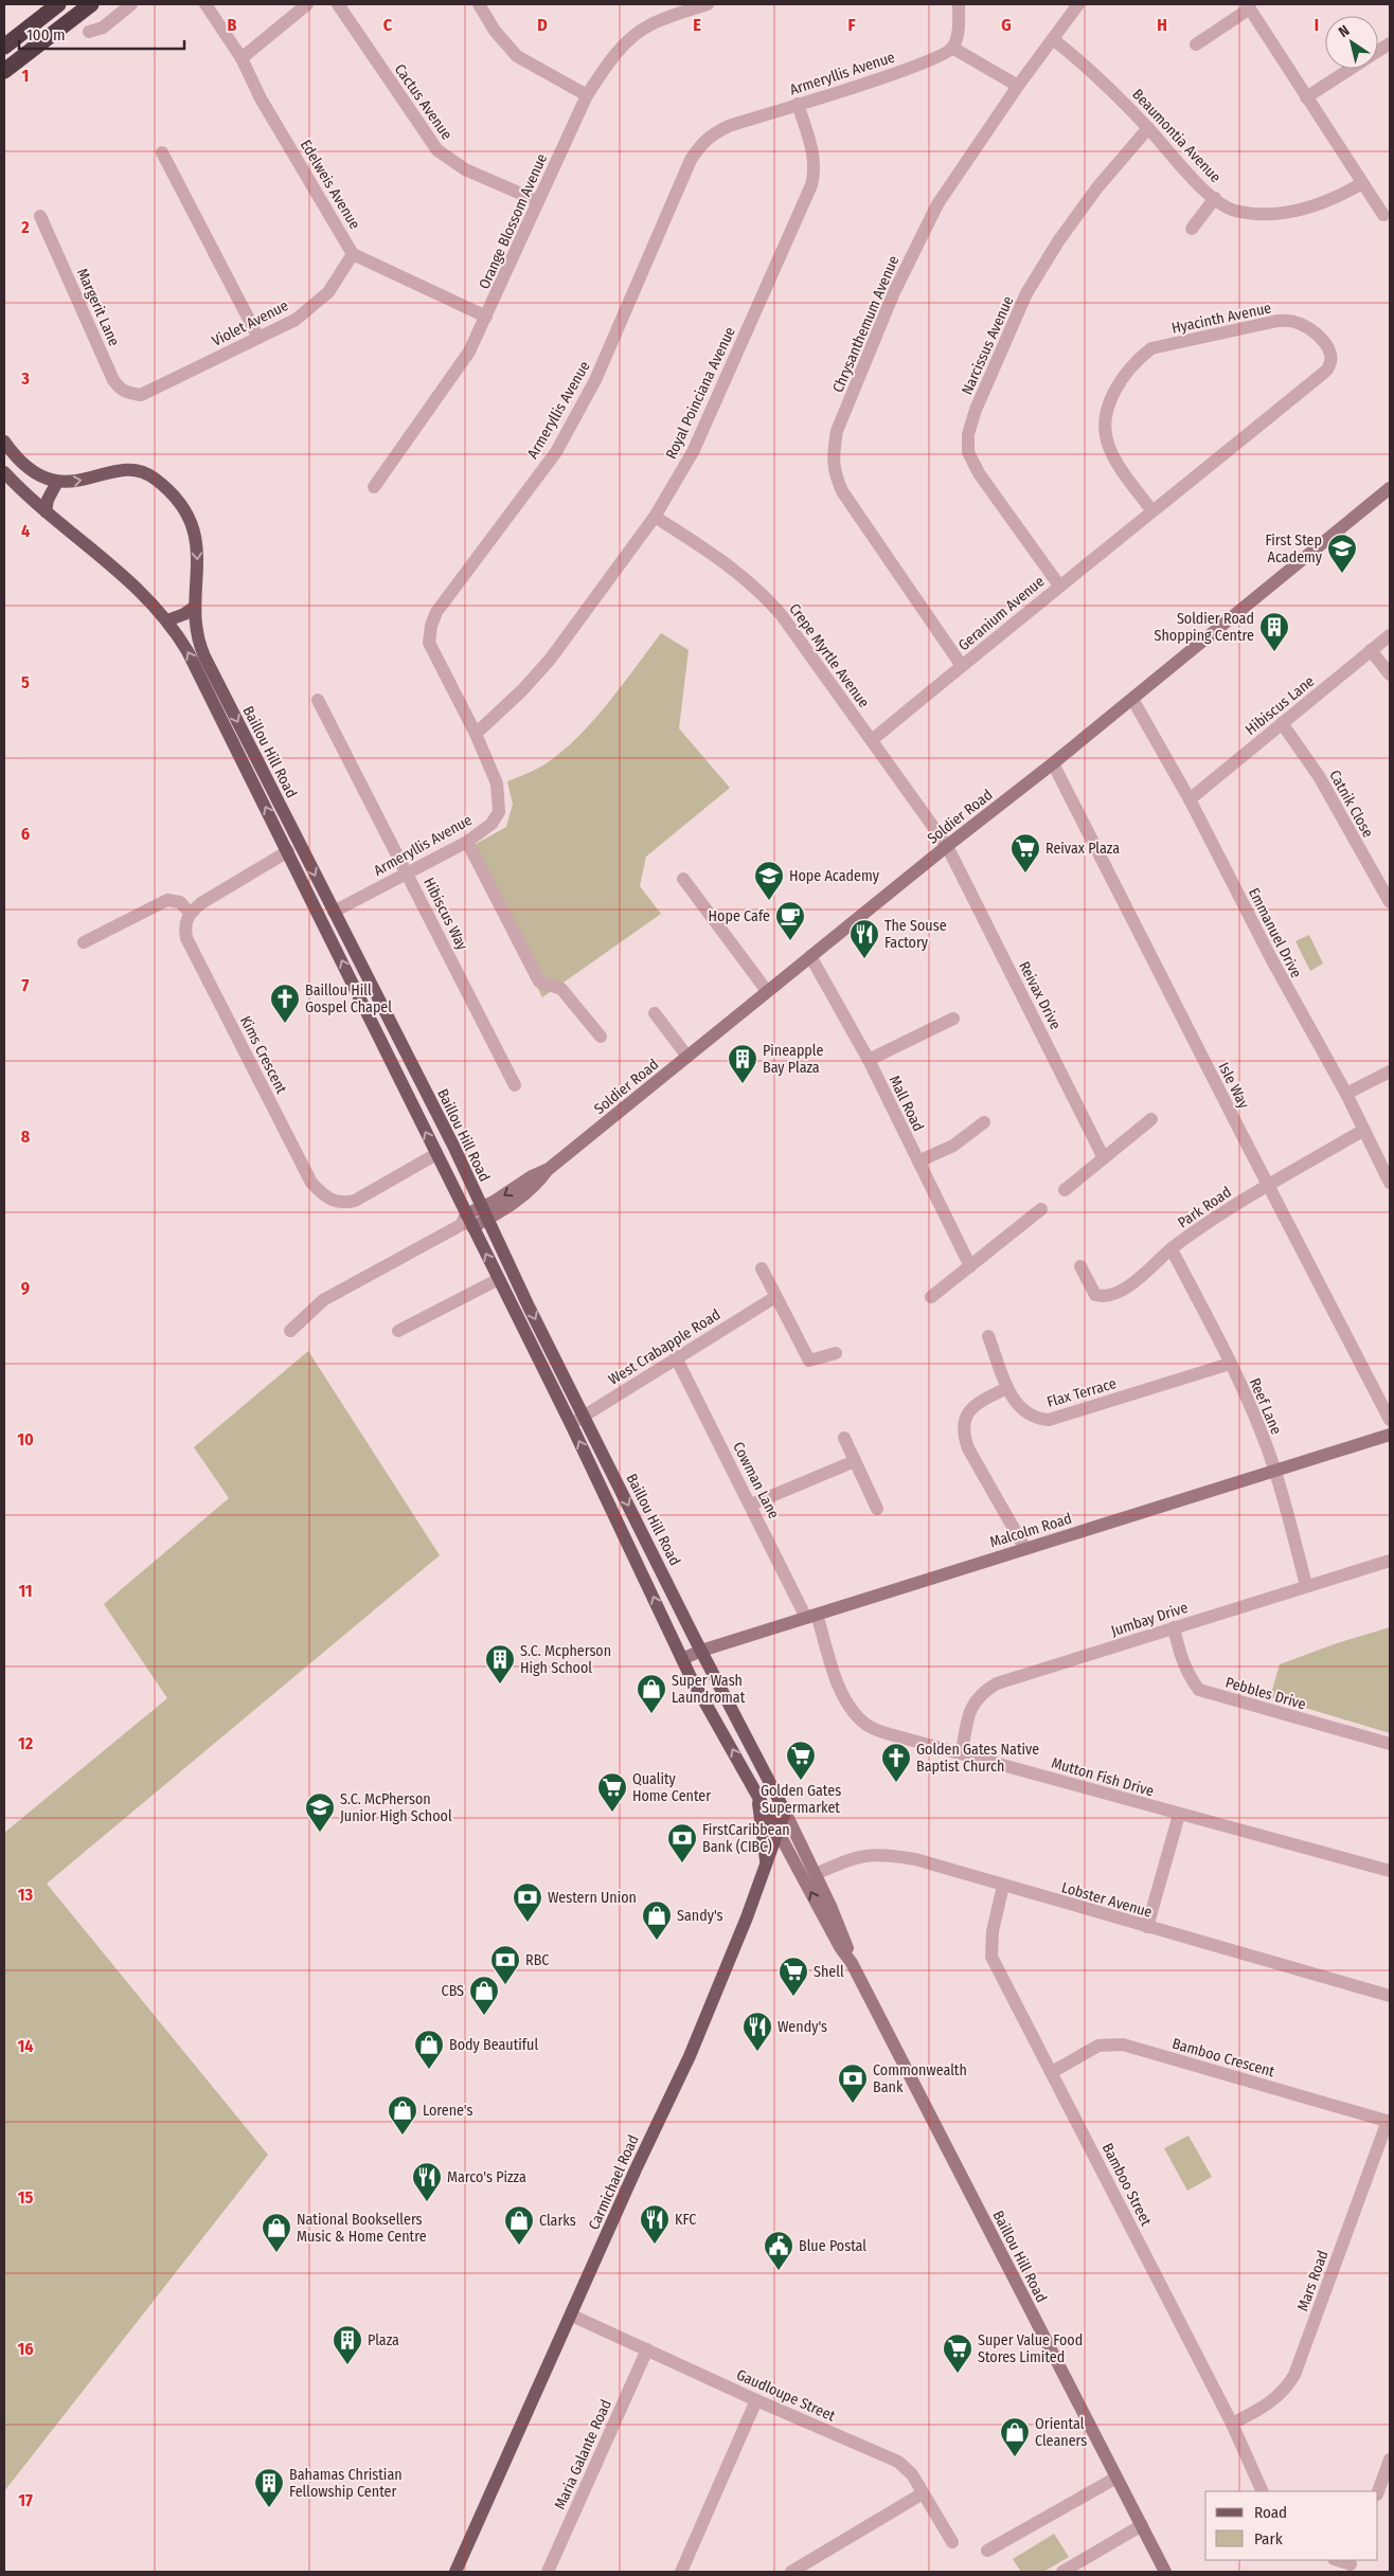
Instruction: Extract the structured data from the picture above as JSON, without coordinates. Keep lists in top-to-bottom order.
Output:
{
  "streets": {
    "main road": [
      "Baillou Hill Road",
      "Soldier Road",
      "Malcolm Road",
      "Carmichael Road"
    ],
    "street": [
      "Armeryllis Avenue",
      "Cactus Avenue",
      "Beaumontia Avenue",
      "Edelweis Avenue",
      "Orange Blossom Avenue",
      "Margerit Lane",
      "Hyacinth Avenue",
      "Violet Avenue",
      "Chrysanthemum Avenue",
      "Narcissus Avenue",
      "Royal Poinciana Avenue",
      "Geranium Avenue",
      "Crepe Myrtle Avenue",
      "Hibiscus Lane",
      "Catnik Close",
      "Hibiscus Way",
      "Emmanuel Drive",
      "Reivax Drive",
      "Kims Crescent",
      "Isle Way",
      "Mall Road",
      "Park Road",
      "West Crabapple Road",
      "Flax Terrace",
      "Reef Lane",
      "Cowman Lane",
      "Jumbay Drive",
      "Pebbles Drive",
      "Mutton Fish Drive",
      "Lobster Avenue",
      "Bamboo Crescent",
      "Bamboo Street",
      "Mars Road",
      "Gaudloupe Street",
      "Maria Galante Road"
    ]
  },
  "crossings": [
    ["Armeryllis Avenue", "Royal Poinciana Avenue"],
    ["Armeryllis Avenue", "Baillou Hill Road"],
    ["Armeryllis Avenue", "Hibiscus Way"],
    ["Cactus Avenue", "Orange Blossom Avenue"],
    ["Beaumontia Avenue", "Chrysanthemum Avenue"],
    ["Beaumontia Avenue", "Narcissus Avenue"],
    ["Edelweis Avenue", "Violet Avenue"],
    ["Margerit Lane", "Violet Avenue"],
    ["Hyacinth Avenue", "Geranium Avenue"],
    ["Chrysanthemum Avenue", "Geranium Avenue"],
    ["Narcissus Avenue", "Geranium Avenue"],
    ["Royal Poinciana Avenue", "Crepe Myrtle Avenue"],
    ["Geranium Avenue", "Crepe Myrtle Avenue"],
    ["Crepe Myrtle Avenue", "Soldier Road"],
    ["Crepe Myrtle Avenue", "Reivax Drive"],
    ["Hibiscus Lane", "Catnik Close"],
    ["Hibiscus Lane", "Emmanuel Drive"],
    ["Baillou Hill Road", "Soldier Road"],
    ["Baillou Hill Road", "Kims Crescent"],
    ["Baillou Hill Road", "West Crabapple Road"],
    ["Baillou Hill Road", "Malcolm Road"],
    ["Baillou Hill Road", "Lobster Avenue"],
    ["Baillou Hill Road", "Carmichael Road"],
    ["Soldier Road", "Emmanuel Drive"],
    ["Soldier Road", "Reivax Drive"],
    ["Soldier Road", "Isle Way"],
    ["Soldier Road", "Mall Road"],
    ["Emmanuel Drive", "Park Road"],
    ["Isle Way", "Park Road"],
    ["Park Road", "Reef Lane"],
    ["West Crabapple Road", "Cowman Lane"],
    ["Flax Terrace", "Reef Lane"],
    ["Reef Lane", "Malcolm Road"],
    ["Reef Lane", "Jumbay Drive"],
    ["Cowman Lane", "Malcolm Road"],
    ["Cowman Lane", "Mutton Fish Drive"],
    ["Malcolm Road", "Mutton Fish Drive"],
    ["Jumbay Drive", "Pebbles Drive"],
    ["Jumbay Drive", "Mutton Fish Drive"],
    ["Lobster Avenue", "Bamboo Street"],
    ["Bamboo Crescent", "Bamboo Street"],
    ["Bamboo Crescent", "Mars Road"],
    ["Carmichael Road", "Gaudloupe Street"],
    ["Bamboo Street", "Mars Road"],
    ["Gaudloupe Street", "Maria Galante Road"]
  ],
  "places": {
    "school or university": ["First Step Academy", "Hope Academy", "S.C. McPherson Junior High School"],
    "building": [
      "Soldier Road Shopping Centre",
      "Pineapple Bay Plaza",
      "S.C. Mcpherson High School",
      "Plaza",
      "Bahamas Christian Fellowship Center"
    ],
    "supermarket": [
      "Reivax Plaza",
      "Golden Gates Supermarket",
      "Quality Home Center",
      "Shell",
      "Super Value Food Stores Limited"
    ],
    "cafe": ["Hope Cafe"],
    "restaurant": [
      "The Souse Factory",
      "Wendy's",
      "Marco's Pizza",
      "KFC"
    ],
    "church": ["Baillou Hill Gospel Chapel", "Golden Gates Native Baptist Church"],
    "shop": [
      "Super Wash Laundromat",
      "Sandy's",
      "CBS",
      "Body Beautiful",
      "Lorene's",
      "Clarks",
      "National Booksellers Music & Home Centre",
      "Oriental Cleaners"
    ],
    "bank": [
      "FirstCaribbean Bank (CIBC)",
      "Western Union",
      "RBC",
      "Commonwealth Bank"
    ],
    "public building": ["Blue Postal"]
  },
  "legend": ["Road", "Park"],
  "scale_bar": "100 m",
  "north": "top left",
  "grid": {
    "columns": [
      "B",
      "C",
      "D",
      "E",
      "F",
      "G",
      "H",
      "I"
    ],
    "rows": [
      "1",
      "2",
      "3",
      "4",
      "5",
      "6",
      "7",
      "8",
      "9",
      "10",
      "11",
      "12",
      "13",
      "14",
      "15",
      "16",
      "17"
    ]
  }
}
